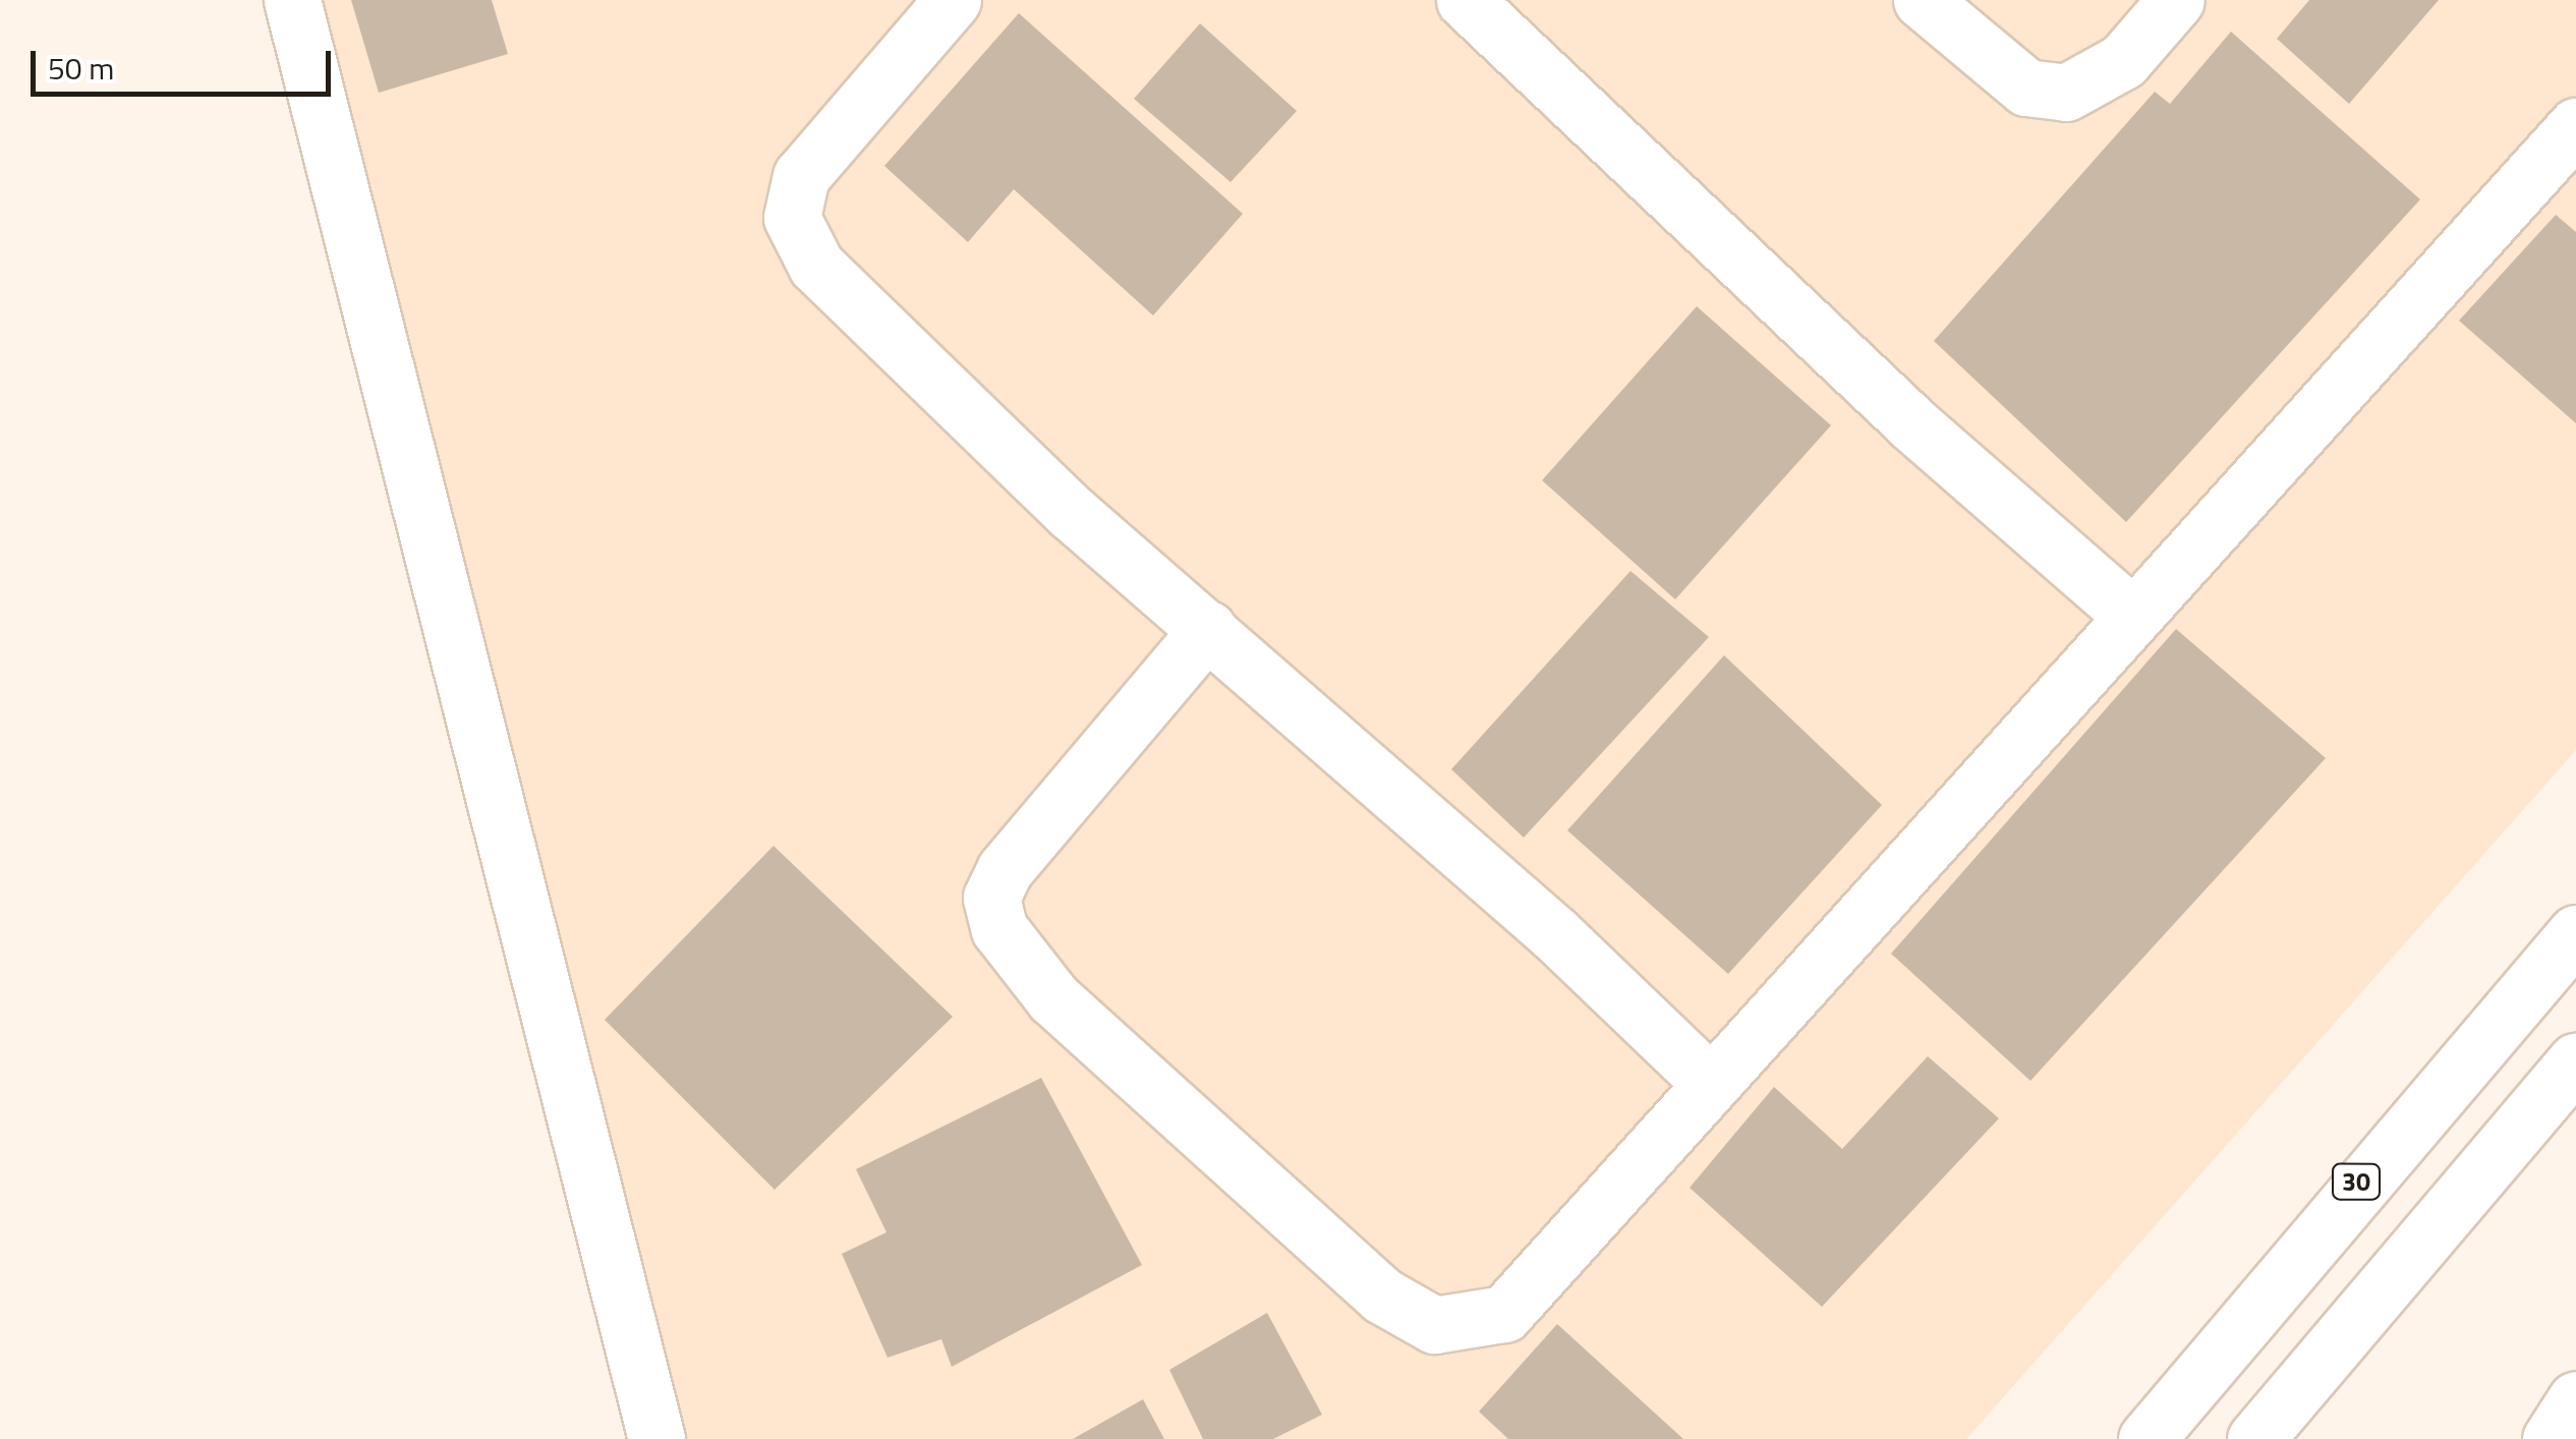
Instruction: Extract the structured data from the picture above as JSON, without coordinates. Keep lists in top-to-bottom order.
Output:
{
  "streets": {
    "main road": ["30"]
  },
  "scale_bar": "50 m"
}
